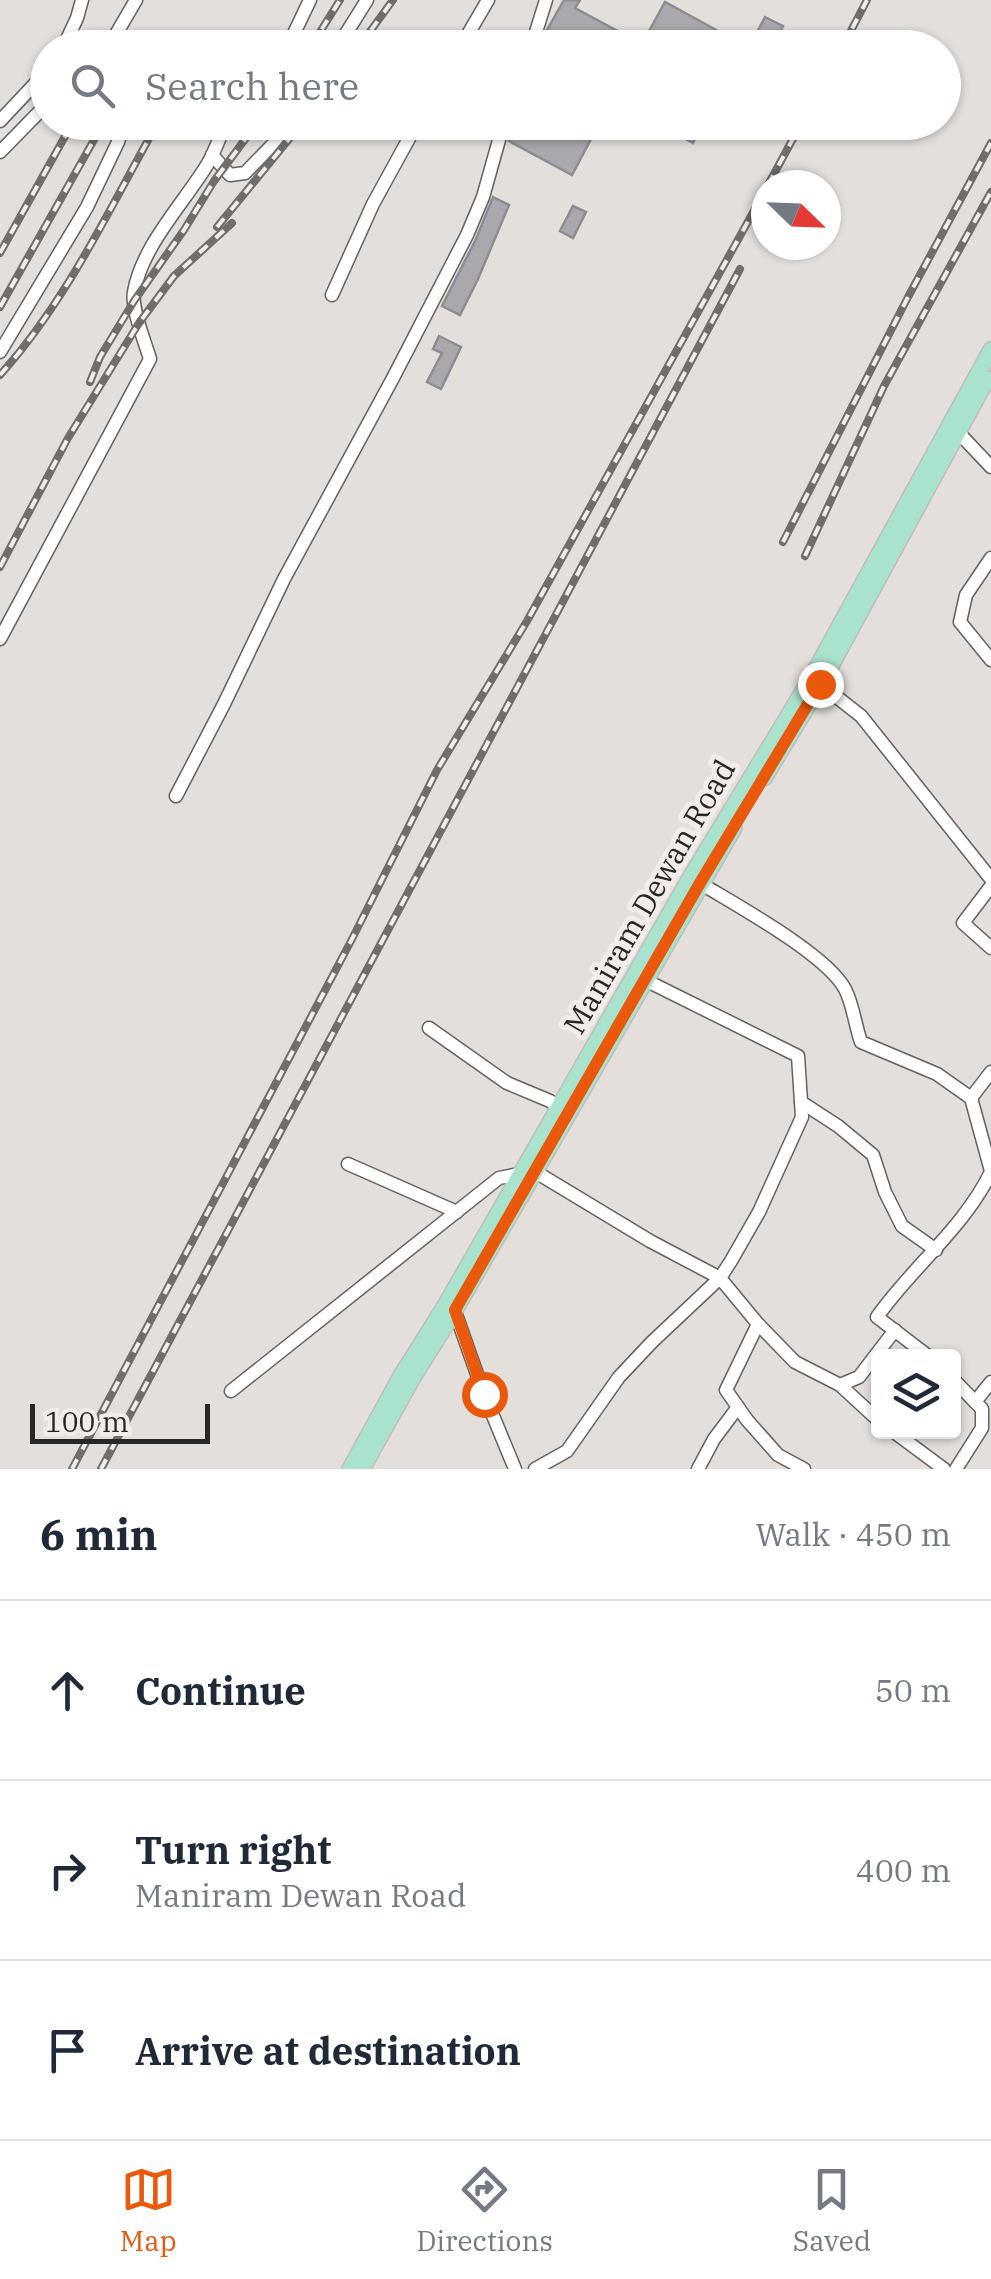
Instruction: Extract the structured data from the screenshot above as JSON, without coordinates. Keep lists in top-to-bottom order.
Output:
{
  "streets": {
    "main road": ["Maniram Dewan Road"]
  },
  "scale_bar": "100 m",
  "north": "bottom right",
  "page": {
    "search": "Search here",
    "scale": "100 m",
    "heading": ["6 min", "Walk · 450 m"],
    "list": [
      ["Continue", "50 m"],
      ["Turn right", "Maniram Dewan Road", "400 m"],
      "Arrive at destination"
    ],
    "nav": ["Map", "Directions", "Saved"]
  }
}
